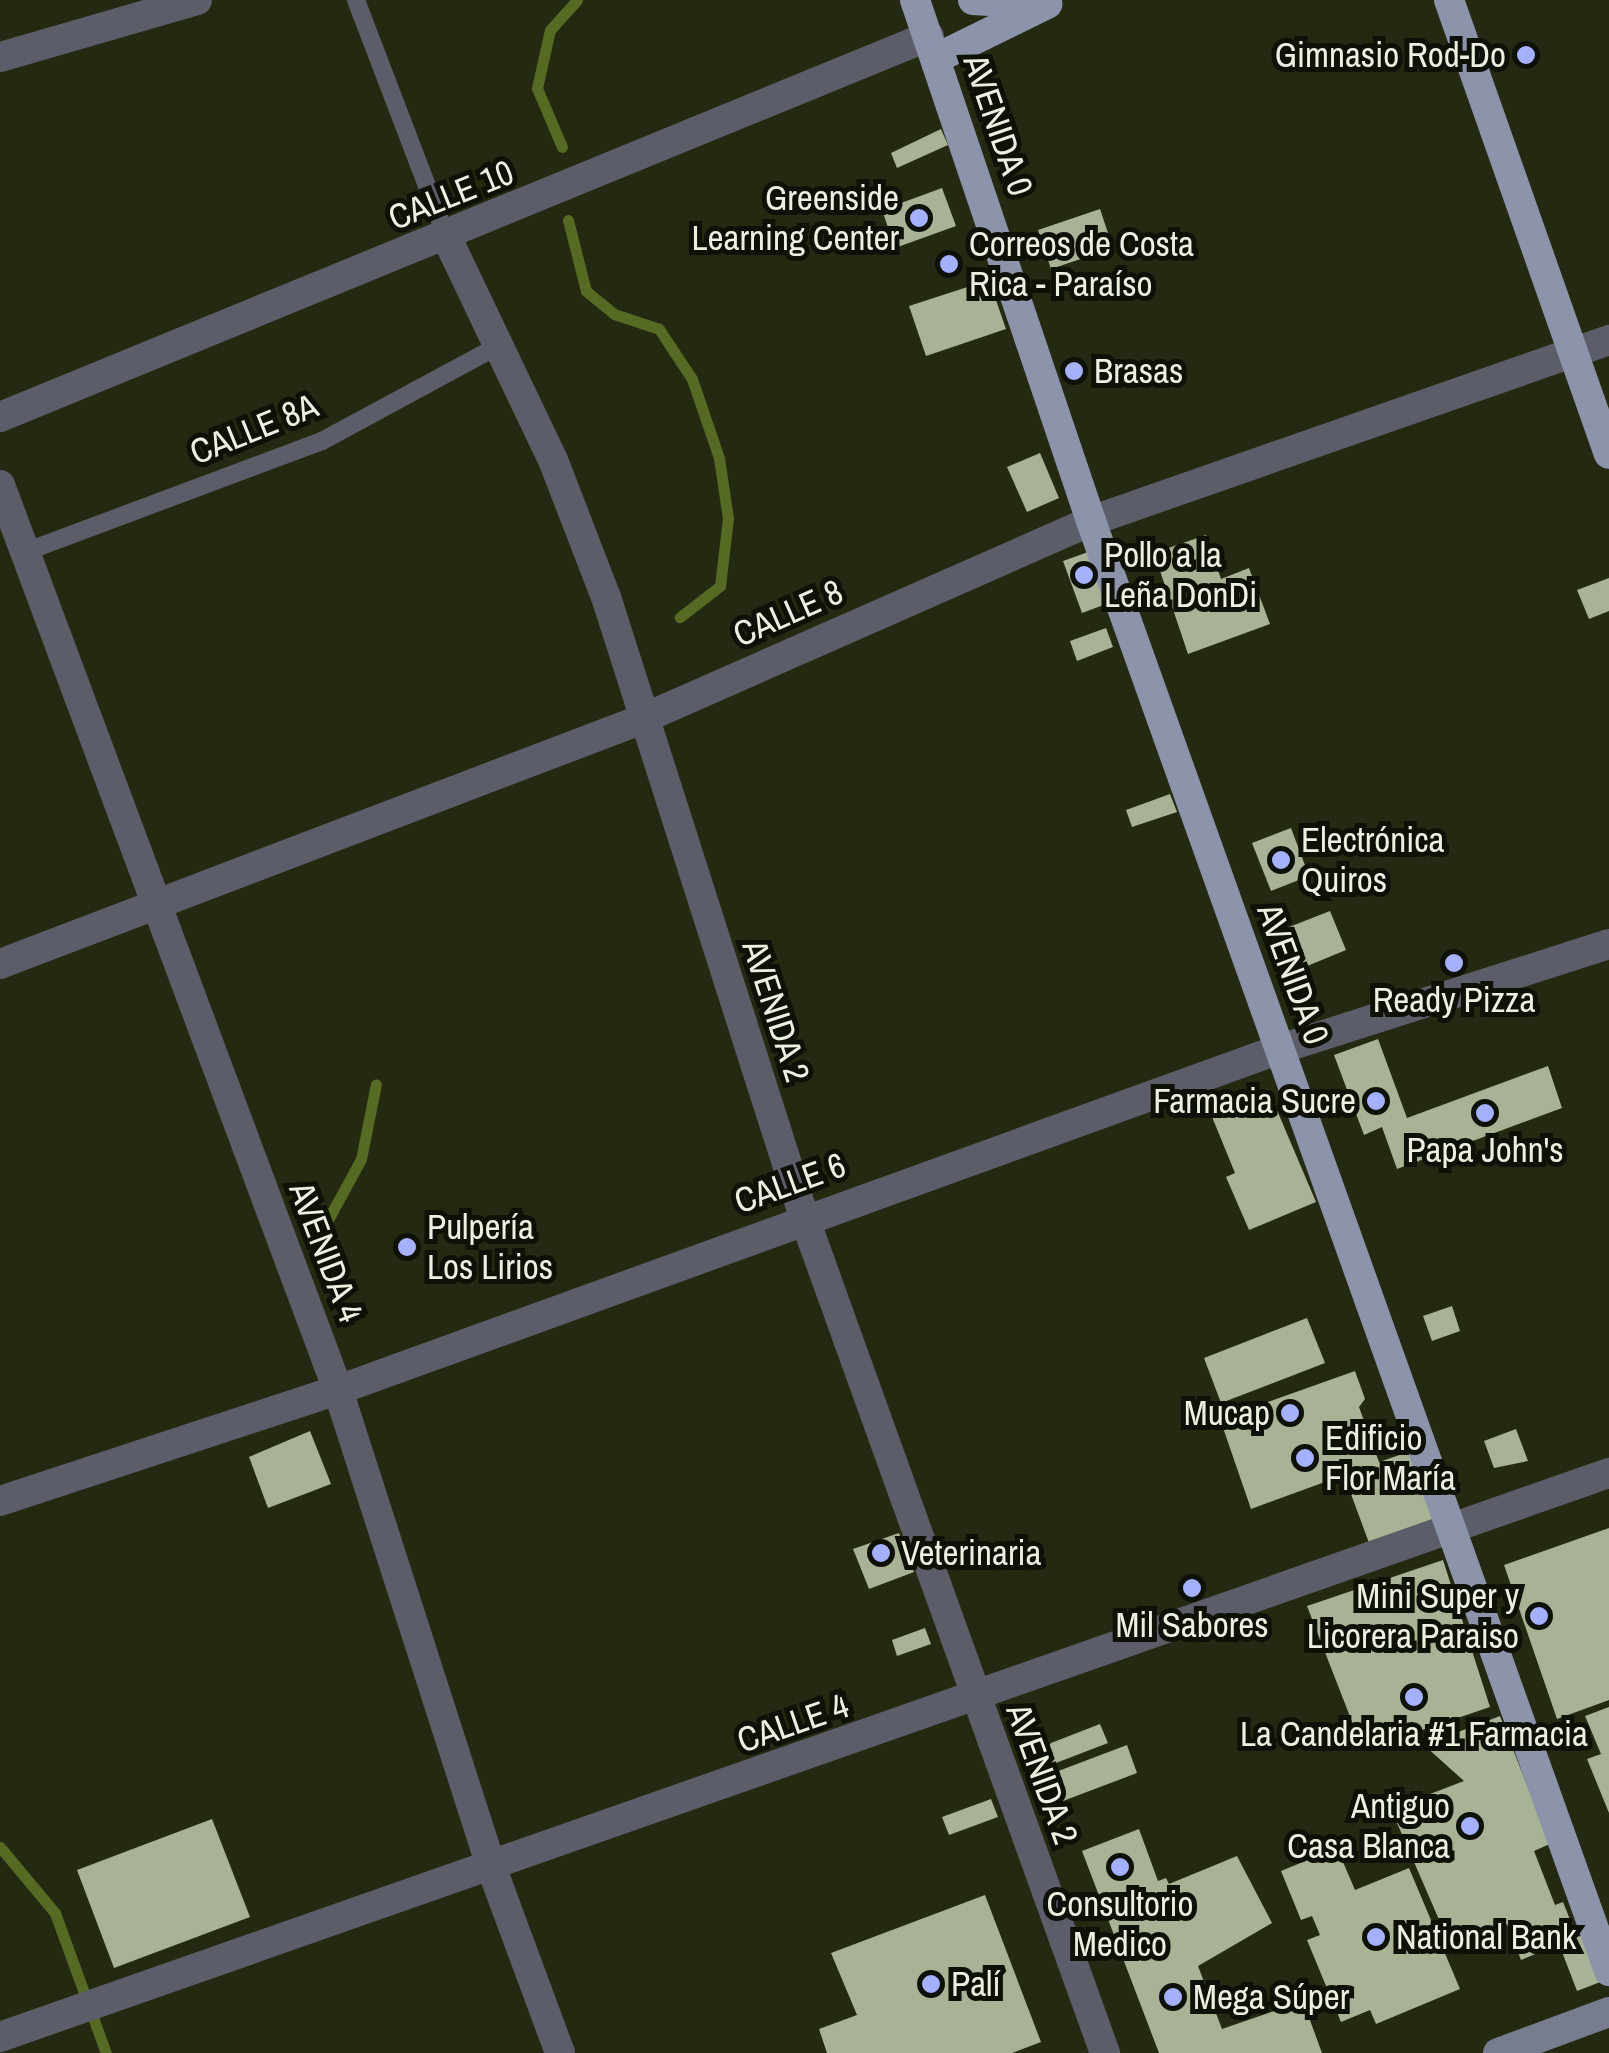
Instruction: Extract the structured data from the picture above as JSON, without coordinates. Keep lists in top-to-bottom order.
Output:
{
  "streets": {
    "main road": ["AVENIDA 0", "CALLE 10"],
    "street": [
      "CALLE 8",
      "AVENIDA 2",
      "CALLE 6",
      "AVENIDA 4",
      "CALLE 4"
    ],
    "lane": ["CALLE 8A"]
  },
  "crossings": [
    ["AVENIDA 0", "CALLE 10"],
    ["AVENIDA 0", "CALLE 8"],
    ["AVENIDA 0", "CALLE 6"],
    ["AVENIDA 0", "CALLE 4"],
    ["CALLE 10", "AVENIDA 2"],
    ["CALLE 8A", "AVENIDA 2"],
    ["CALLE 8A", "AVENIDA 4"],
    ["CALLE 8", "AVENIDA 2"],
    ["CALLE 8", "AVENIDA 4"],
    ["AVENIDA 2", "CALLE 6"],
    ["AVENIDA 2", "CALLE 4"],
    ["CALLE 6", "AVENIDA 4"],
    ["AVENIDA 4", "CALLE 4"]
  ],
  "places": [
    "Gimnasio Rod-Do",
    "Greenside Learning Center",
    "Correos de Costa Rica - Paraíso",
    "Brasas",
    "Pollo a la Leña DonDi",
    "Electrónica Quiros",
    "Ready Pizza",
    "Farmacia Sucre",
    "Papa John's",
    "Pulpería Los Lirios",
    "Mucap",
    "Edificio Flor María",
    "Veterinaria",
    "Mil Sabores",
    "Mini Super y Licorera Paraiso",
    "La Candelaria #1 Farmacia",
    "Antiguo Casa Blanca",
    "Consultorio Medico",
    "National Bank",
    "Palí",
    "Mega Súper"
  ]
}
